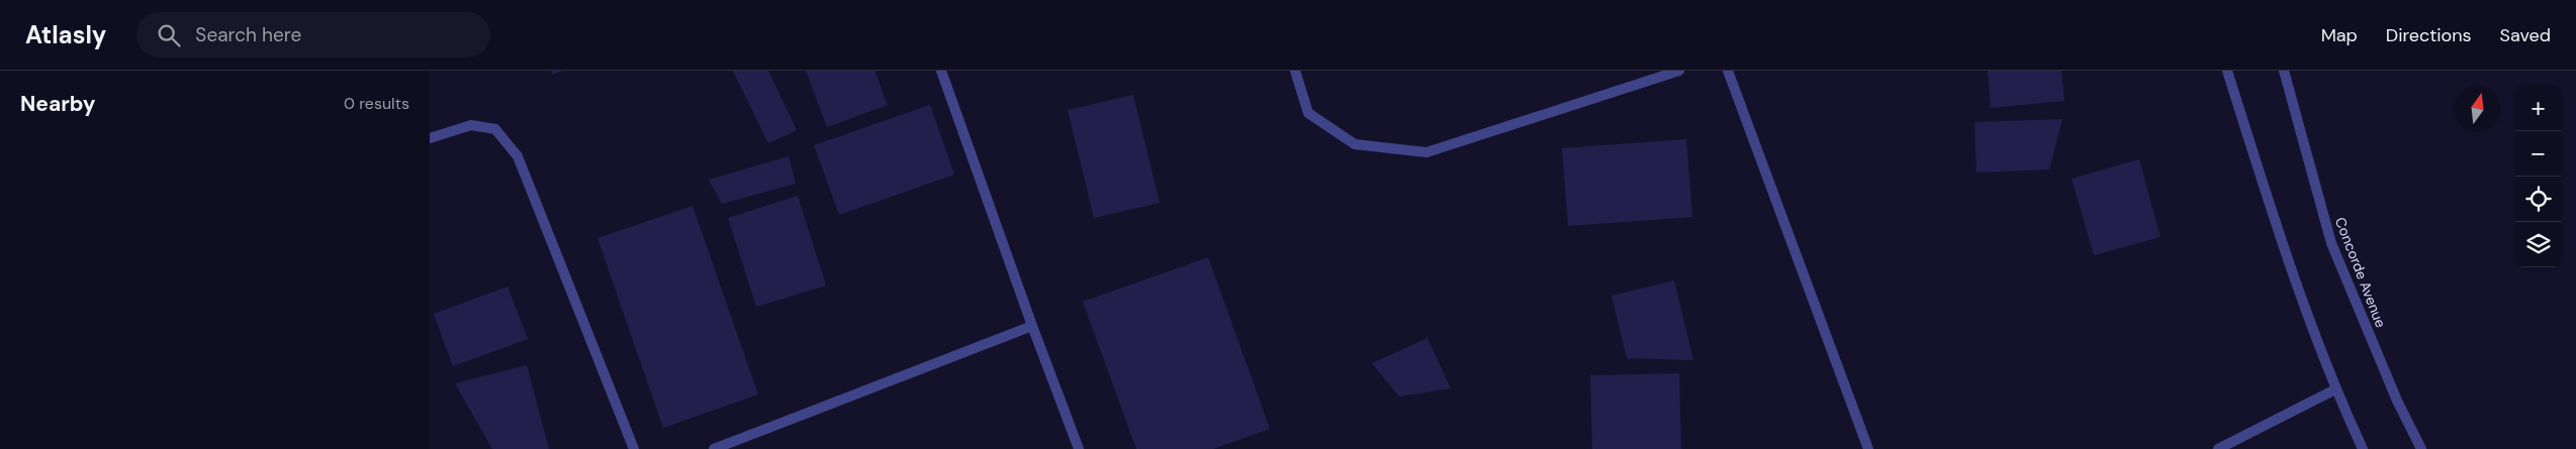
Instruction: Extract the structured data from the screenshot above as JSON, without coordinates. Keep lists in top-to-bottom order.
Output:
{
  "streets": {
    "street": ["Concorde Avenue"]
  },
  "north": "top",
  "page": {
    "header": "Atlasly",
    "search": "Search here",
    "nav": ["Map", "Directions", "Saved"],
    "heading": ["Nearby", "0 results"],
    "map_buttons": ["+", "−"]
  }
}
